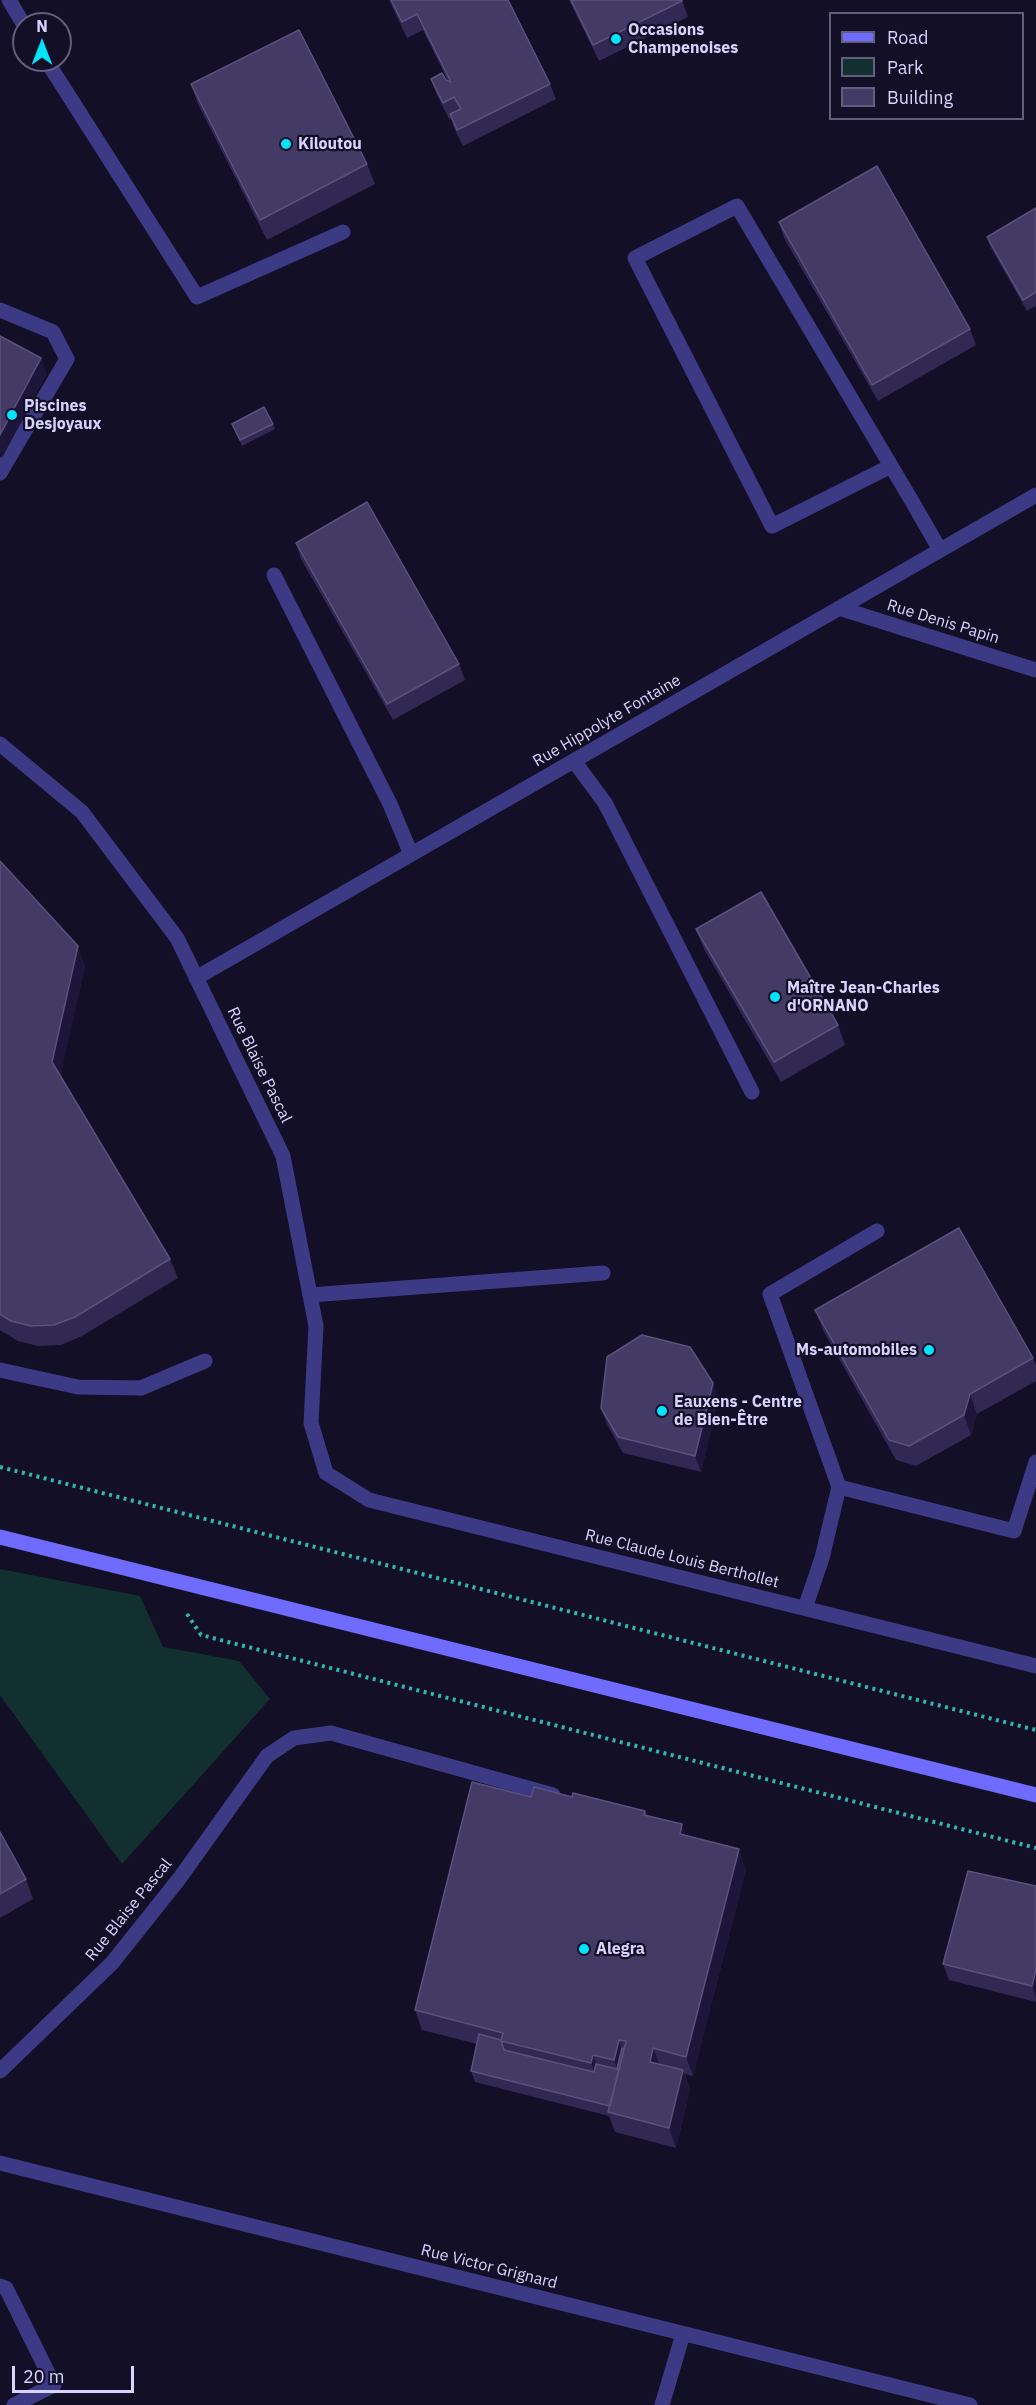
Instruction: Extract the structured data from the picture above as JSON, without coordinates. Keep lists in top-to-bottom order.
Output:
{
  "streets": {
    "street": [
      "Rue Denis Papin",
      "Rue Hippolyte Fontaine",
      "Rue Blaise Pascal",
      "Rue Claude Louis Berthollet",
      "Rue Victor Grignard"
    ]
  },
  "crossings": [
    ["Rue Denis Papin", "Rue Hippolyte Fontaine"],
    ["Rue Hippolyte Fontaine", "Rue Blaise Pascal"],
    ["Rue Blaise Pascal", "Rue Claude Louis Berthollet"]
  ],
  "places": [
    "Occasions Champenoises",
    "Kiloutou",
    "Piscines Desjoyaux",
    "Maître Jean-Charles d'ORNANO",
    "Ms-automobiles",
    "Eauxens - Centre de Bien-Être",
    "Alegra"
  ],
  "legend": ["Road", "Park", "Building"],
  "scale_bar": "20 m",
  "north": "top"
}
